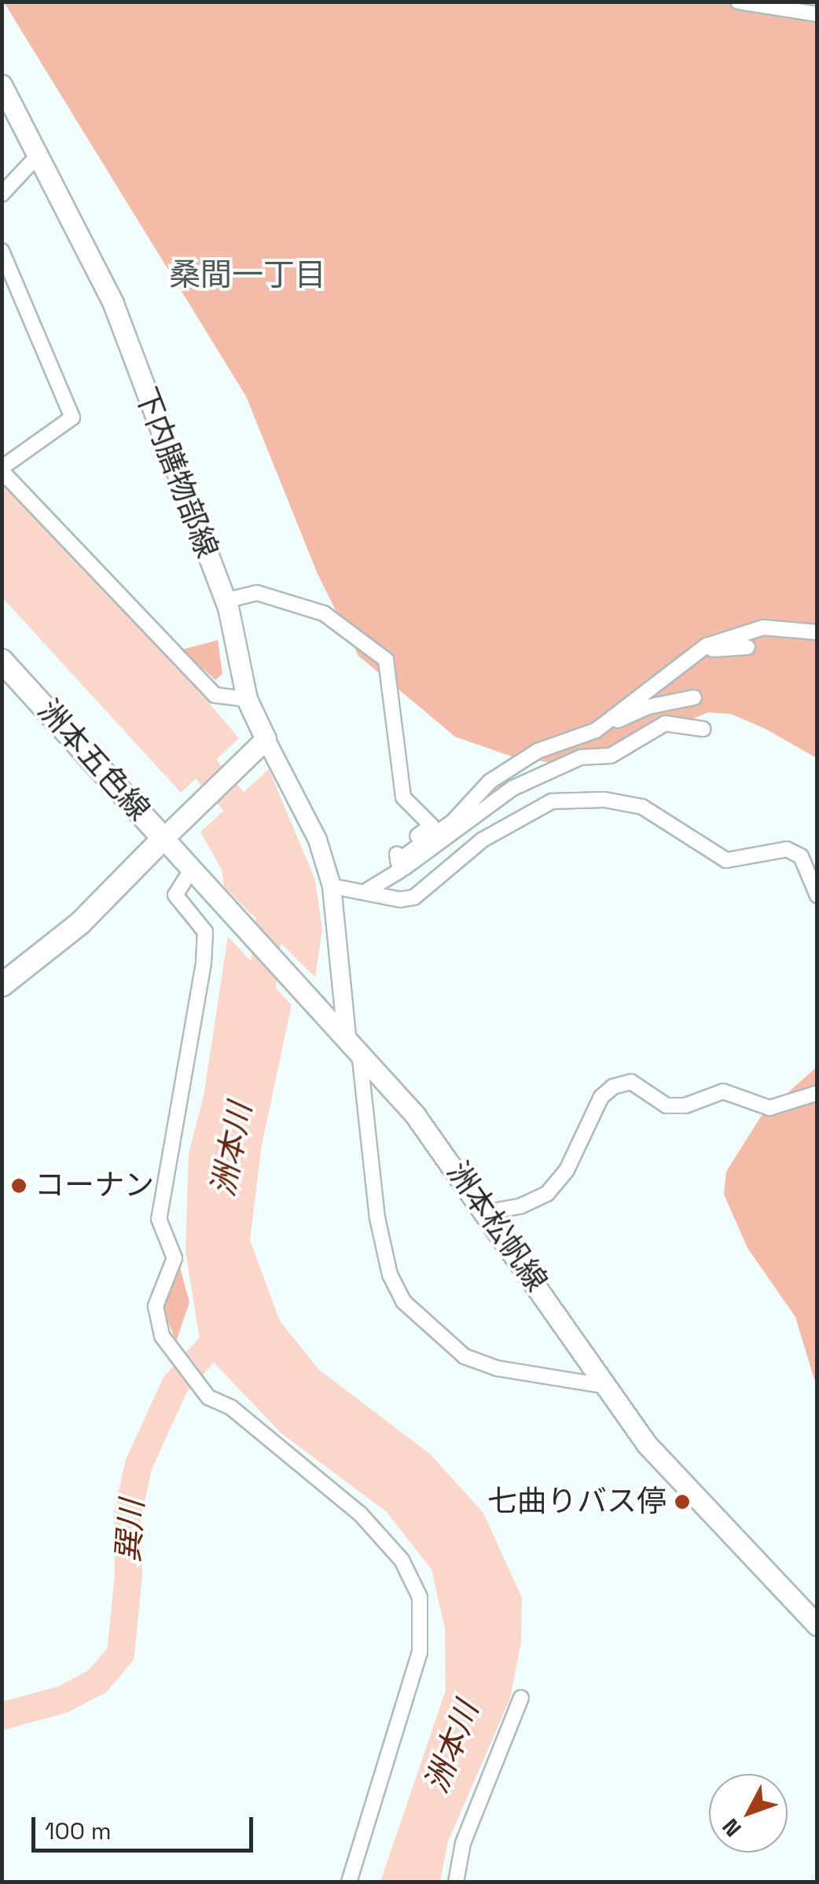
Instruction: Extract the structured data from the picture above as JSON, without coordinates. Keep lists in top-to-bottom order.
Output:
{
  "streets": {
    "main road": ["下内膳物部線", "洲本五色線", "洲本松帆線"]
  },
  "crossings": [
    ["洲本五色線", "洲本松帆線"]
  ],
  "districts": ["桑間一丁目"],
  "water": ["洲本川", "巽川"],
  "places": ["コーナン", "七曲りバス停"],
  "scale_bar": "100 m",
  "north": "bottom left"
}
